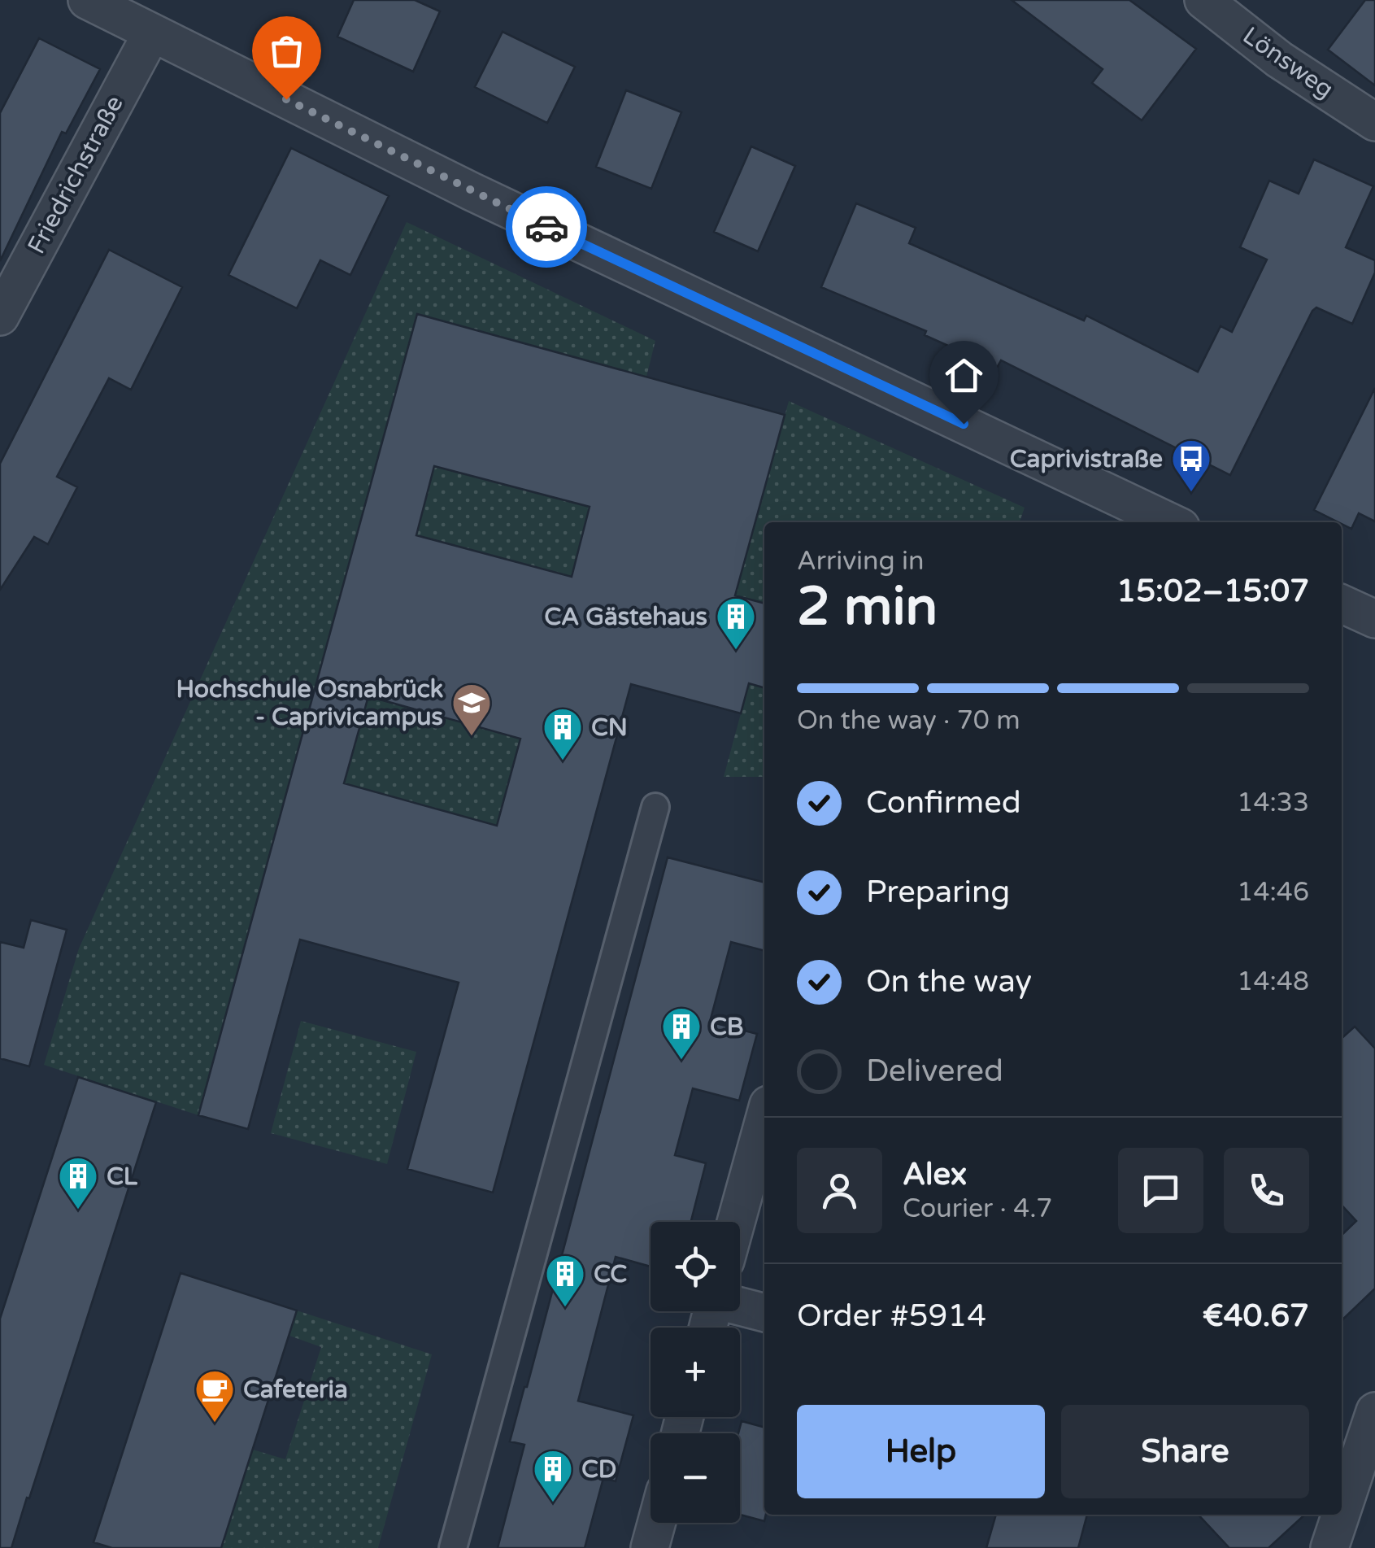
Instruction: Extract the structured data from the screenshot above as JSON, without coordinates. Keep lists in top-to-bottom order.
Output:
{
  "streets": {
    "street": ["Lönsweg", "Friedrichstraße"]
  },
  "places": {
    "bus stop": ["Caprivistraße"],
    "building": [
      "CA Gästehaus",
      "CN",
      "CB",
      "CL",
      "CC",
      "CD"
    ],
    "school or university": ["Hochschule Osnabrück - Caprivicampus"],
    "cafe": ["Cafeteria"]
  },
  "page": {
    "heading": ["2 min", "Arriving in", "15:02–15:07"],
    "panel": [
      "Alex",
      "Courier · 4.7",
      "Order #5914",
      "€40.67"
    ],
    "bar": "On the way · 70 m",
    "list": [
      ["Confirmed", "14:33"],
      ["Preparing", "14:46"],
      ["On the way", "14:48"],
      "Delivered"
    ],
    "map_buttons": ["+", "−"],
    "buttons": ["Help", "Share"]
  }
}
